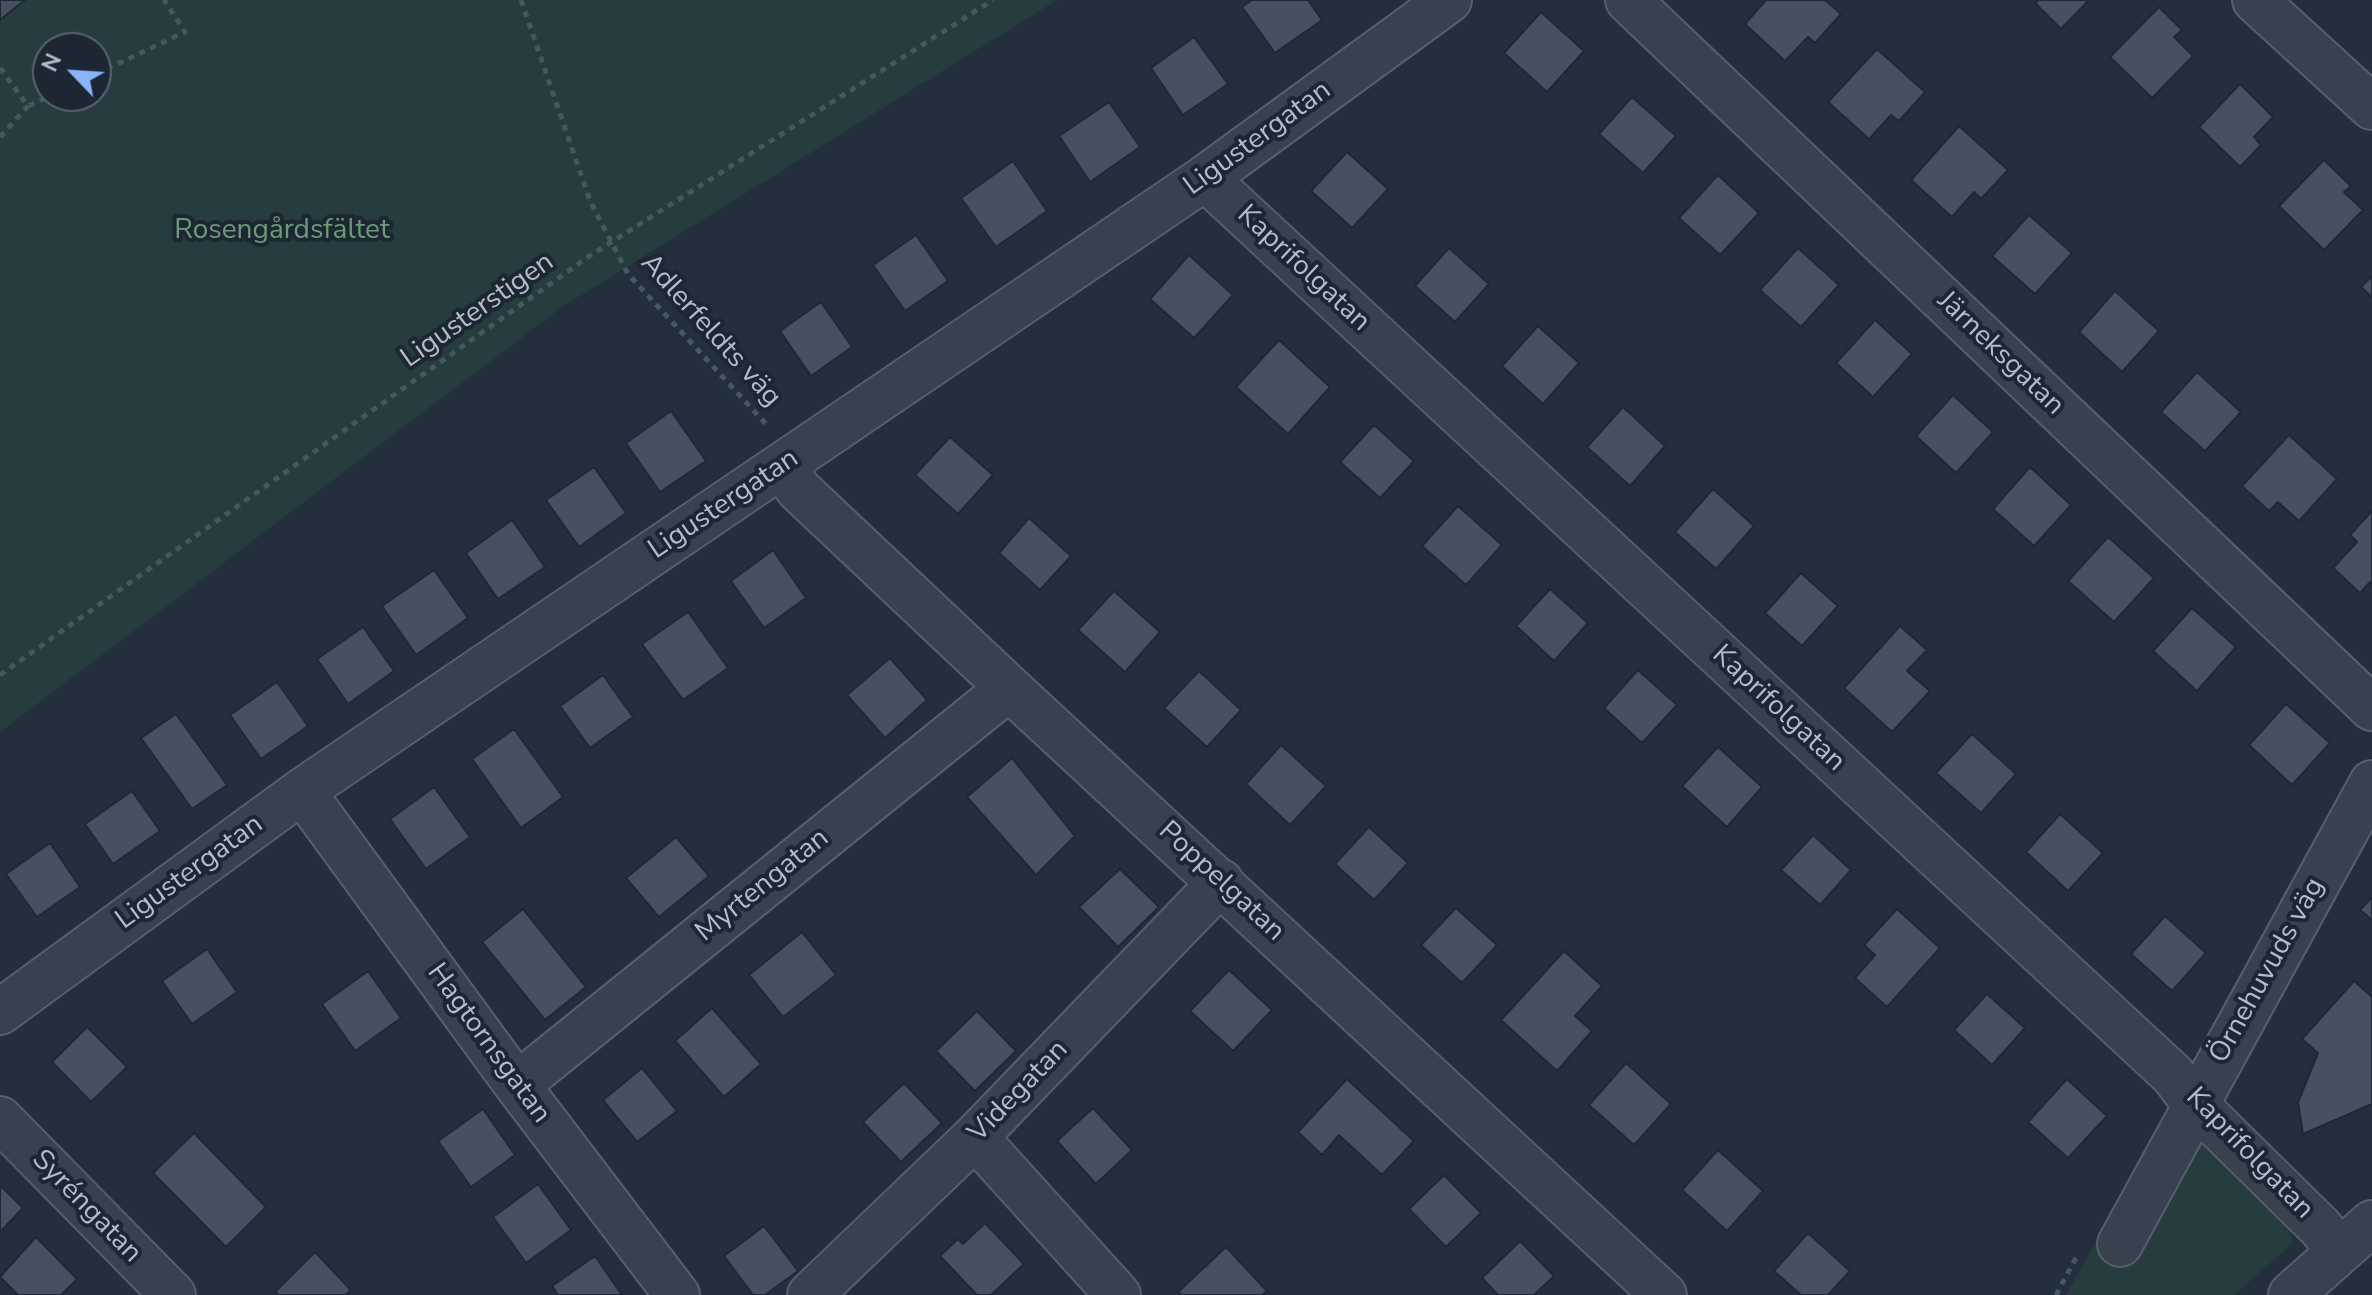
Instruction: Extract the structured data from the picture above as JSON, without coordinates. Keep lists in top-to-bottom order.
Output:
{
  "streets": {
    "street": [
      "Ligustergatan",
      "Kaprifolgatan",
      "Järneksgatan",
      "Poppelgatan",
      "Myrtengatan",
      "Örnehuvuds väg",
      "Hagtornsgatan",
      "Videgatan",
      "Syréngatan"
    ],
    "path": ["Ligusterstigen", "Adlerfeldts väg"]
  },
  "crossings": [
    ["Ligustergatan", "Kaprifolgatan"],
    ["Ligustergatan", "Adlerfeldts väg"],
    ["Ligustergatan", "Poppelgatan"],
    ["Ligustergatan", "Hagtornsgatan"],
    ["Kaprifolgatan", "Örnehuvuds väg"],
    ["Ligusterstigen", "Adlerfeldts väg"],
    ["Adlerfeldts väg", "Poppelgatan"],
    ["Poppelgatan", "Myrtengatan"],
    ["Poppelgatan", "Videgatan"],
    ["Myrtengatan", "Hagtornsgatan"]
  ],
  "parks": ["Rosengårdsfältet"],
  "north": "top left"
}
